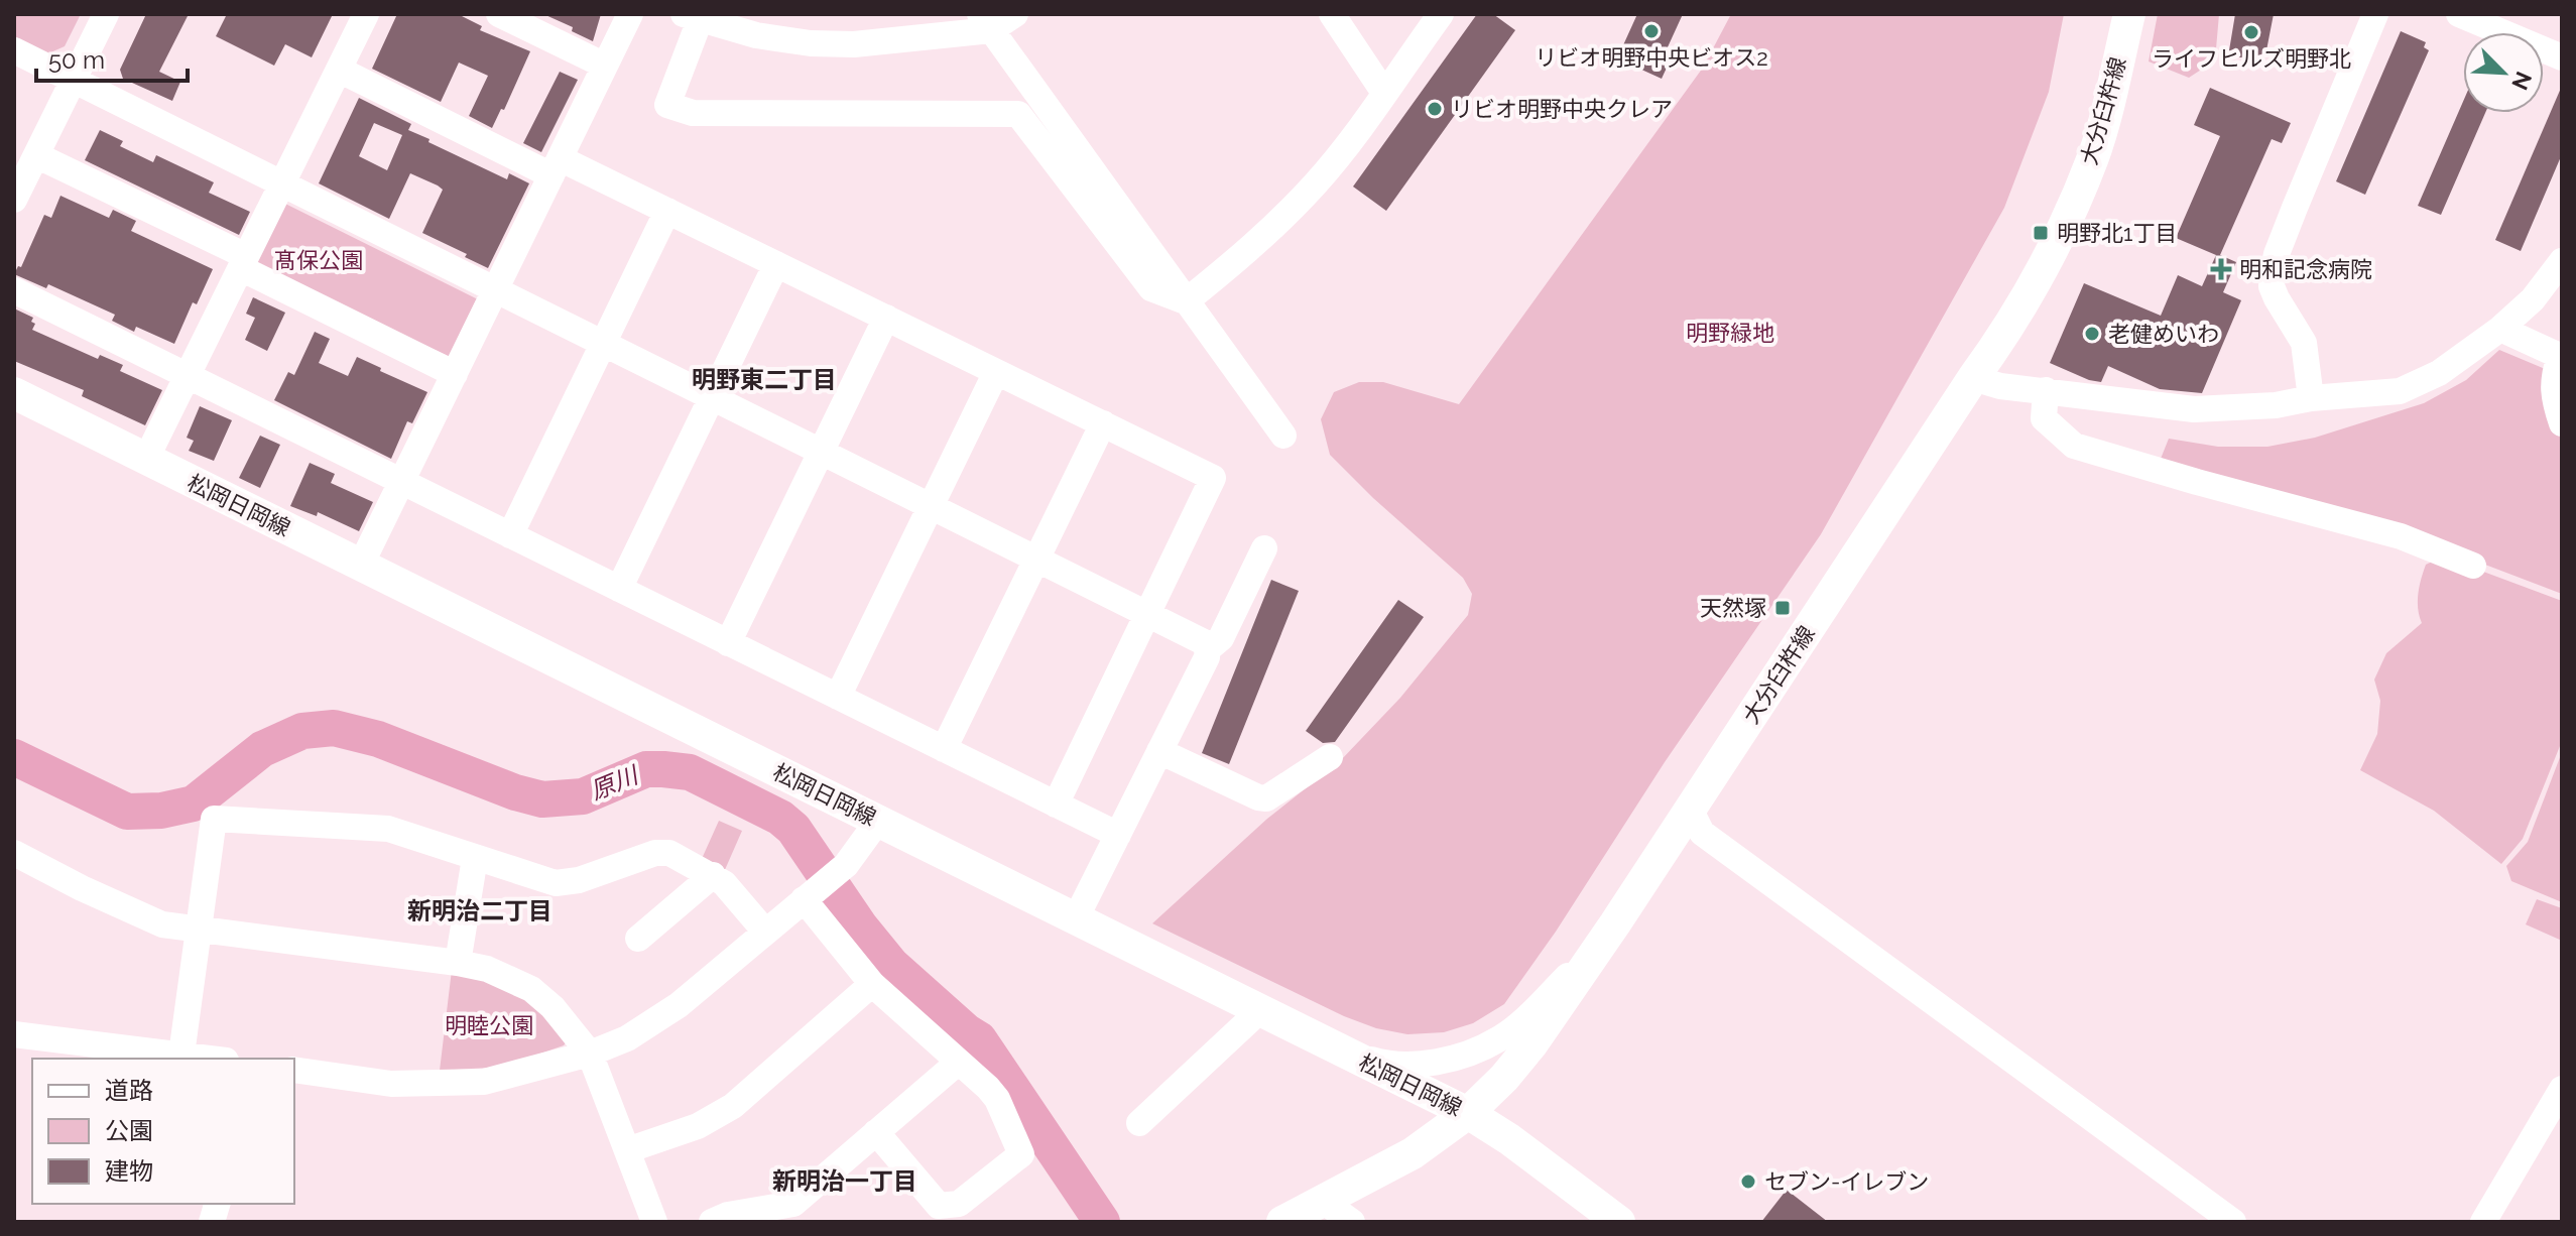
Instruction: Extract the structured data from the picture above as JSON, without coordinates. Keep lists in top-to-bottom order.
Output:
{
  "streets": {
    "main road": ["大分臼杵線", "松岡日岡線"]
  },
  "crossings": [
    ["大分臼杵線", "松岡日岡線"]
  ],
  "districts": ["明野東二丁目", "新明治二丁目", "新明治一丁目"],
  "water": ["原川"],
  "parks": ["髙保公園", "明野緑地", "明睦公園"],
  "places": {
    "other": [
      "リビオ明野中央ビオス2",
      "ライフヒルズ明野北",
      "リビオ明野中央クレア",
      "老健めいわ",
      "セブン-イレブン"
    ],
    "transit": ["明野北1丁目", "天然塚"],
    "health": ["明和記念病院"]
  },
  "legend": ["道路", "公園", "建物"],
  "scale_bar": "50 m",
  "north": "bottom right"
}
